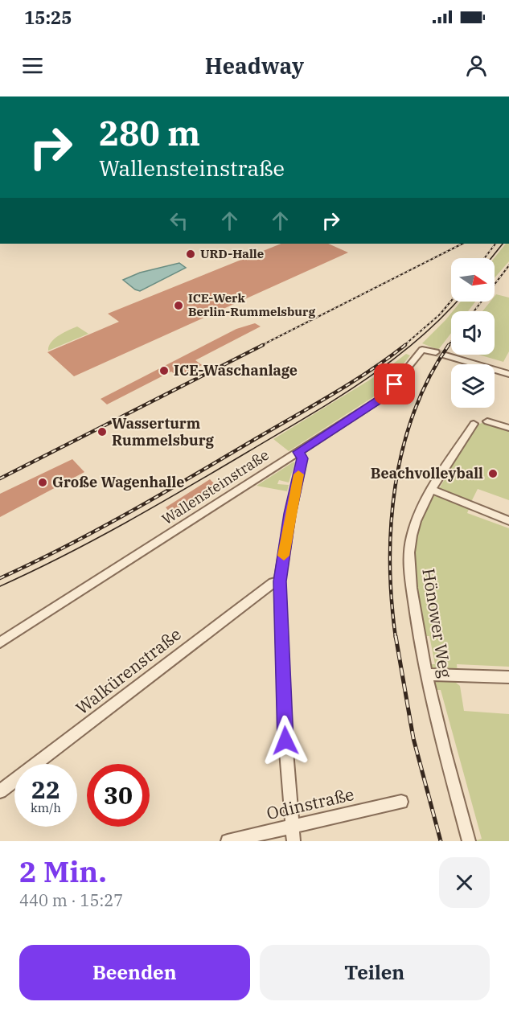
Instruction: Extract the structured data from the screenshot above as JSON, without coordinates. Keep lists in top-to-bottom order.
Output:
{
  "streets": {
    "street": [
      "Wallensteinstraße",
      "Hönower Weg",
      "Walkürenstraße",
      "Odinstraße"
    ]
  },
  "places": [
    "URD-Halle",
    "ICE-Werk Berlin-Rummelsburg",
    "ICE-Waschanlage",
    "Wasserturm Rummelsburg",
    "Beachvolleyball",
    "Große Wagenhalle"
  ],
  "north": "right",
  "page": {
    "status": "15:25",
    "header": "Headway",
    "turn": ["280 m", "Wallensteinstraße"],
    "speed": "22 km/h",
    "limit": "30",
    "heading": ["2 Min.", "440 m · 15:27"],
    "buttons": ["Beenden", "Teilen"]
  }
}
